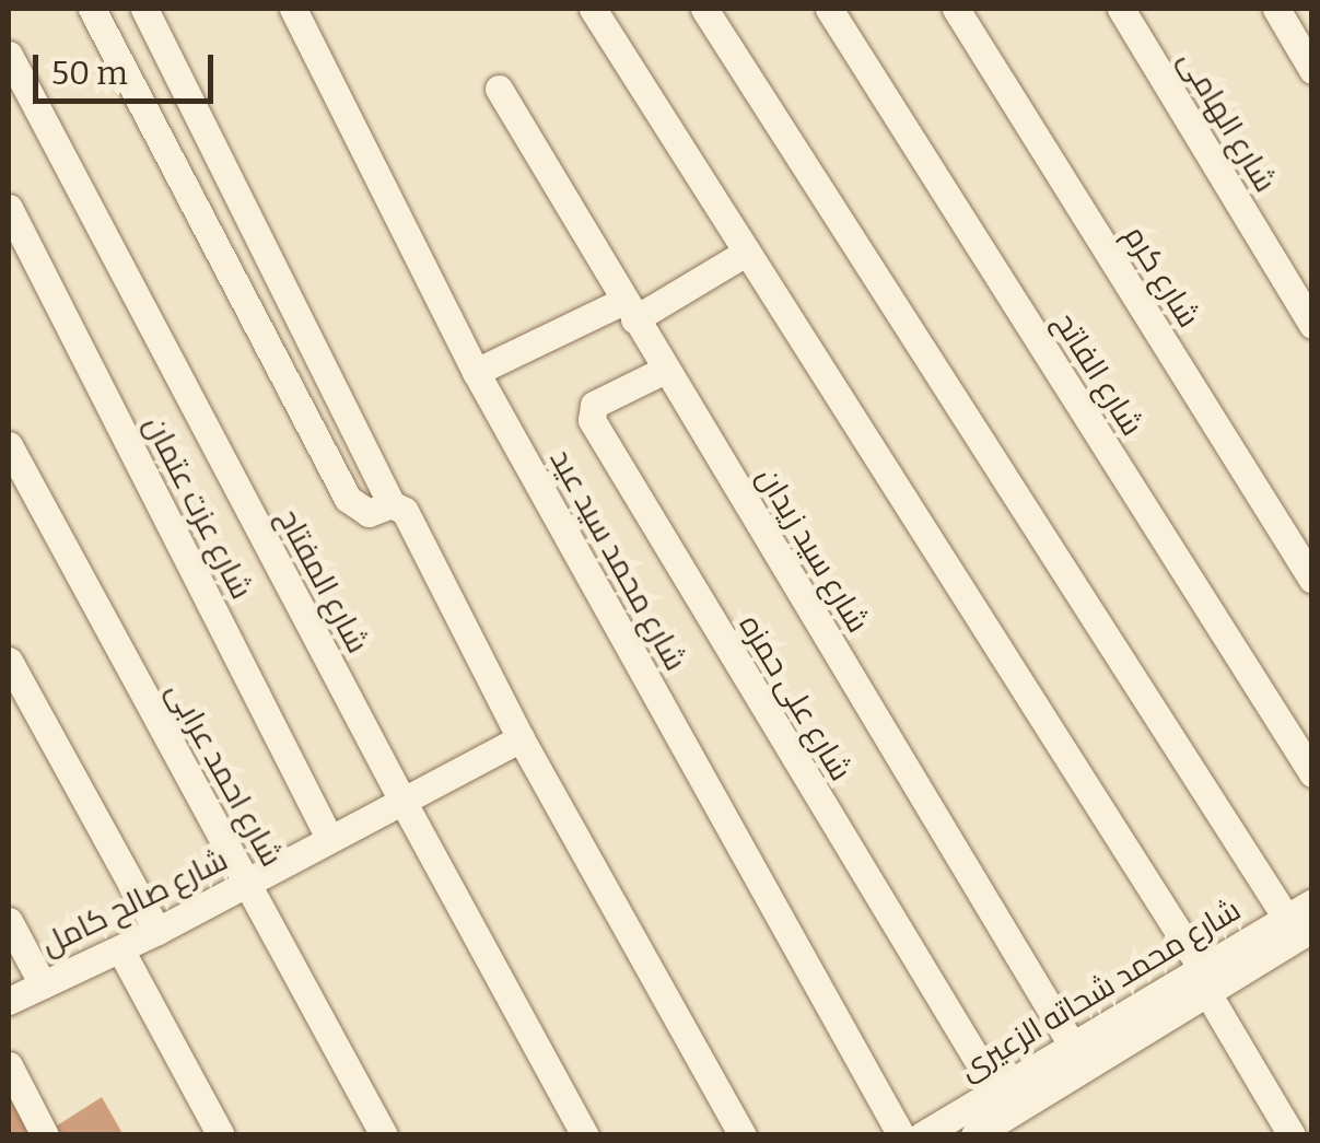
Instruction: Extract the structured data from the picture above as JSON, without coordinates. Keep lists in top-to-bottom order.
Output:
{
  "streets": {
    "street": [
      "شارع الهامى",
      "شارع كرم",
      "شارع الفاتح",
      "شارع عزت عتمان",
      "شارع سيد زيدان",
      "شارع محمد سيد عيد",
      "شارع المفتاح",
      "شارع على حمزه",
      "شارع احمد عرابى",
      "شارع صالح كامل",
      "شارع محمد شحاته الزعيرى"
    ]
  },
  "crossings": [
    ["شارع عزت عتمان", "شارع صالح كامل"],
    ["شارع سيد زيدان", "شارع على حمزه"],
    ["شارع سيد زيدان", "شارع محمد شحاته الزعيرى"],
    ["شارع المفتاح", "شارع صالح كامل"],
    ["شارع على حمزه", "شارع محمد شحاته الزعيرى"],
    ["شارع احمد عرابى", "شارع صالح كامل"]
  ],
  "scale_bar": "50 m"
}
